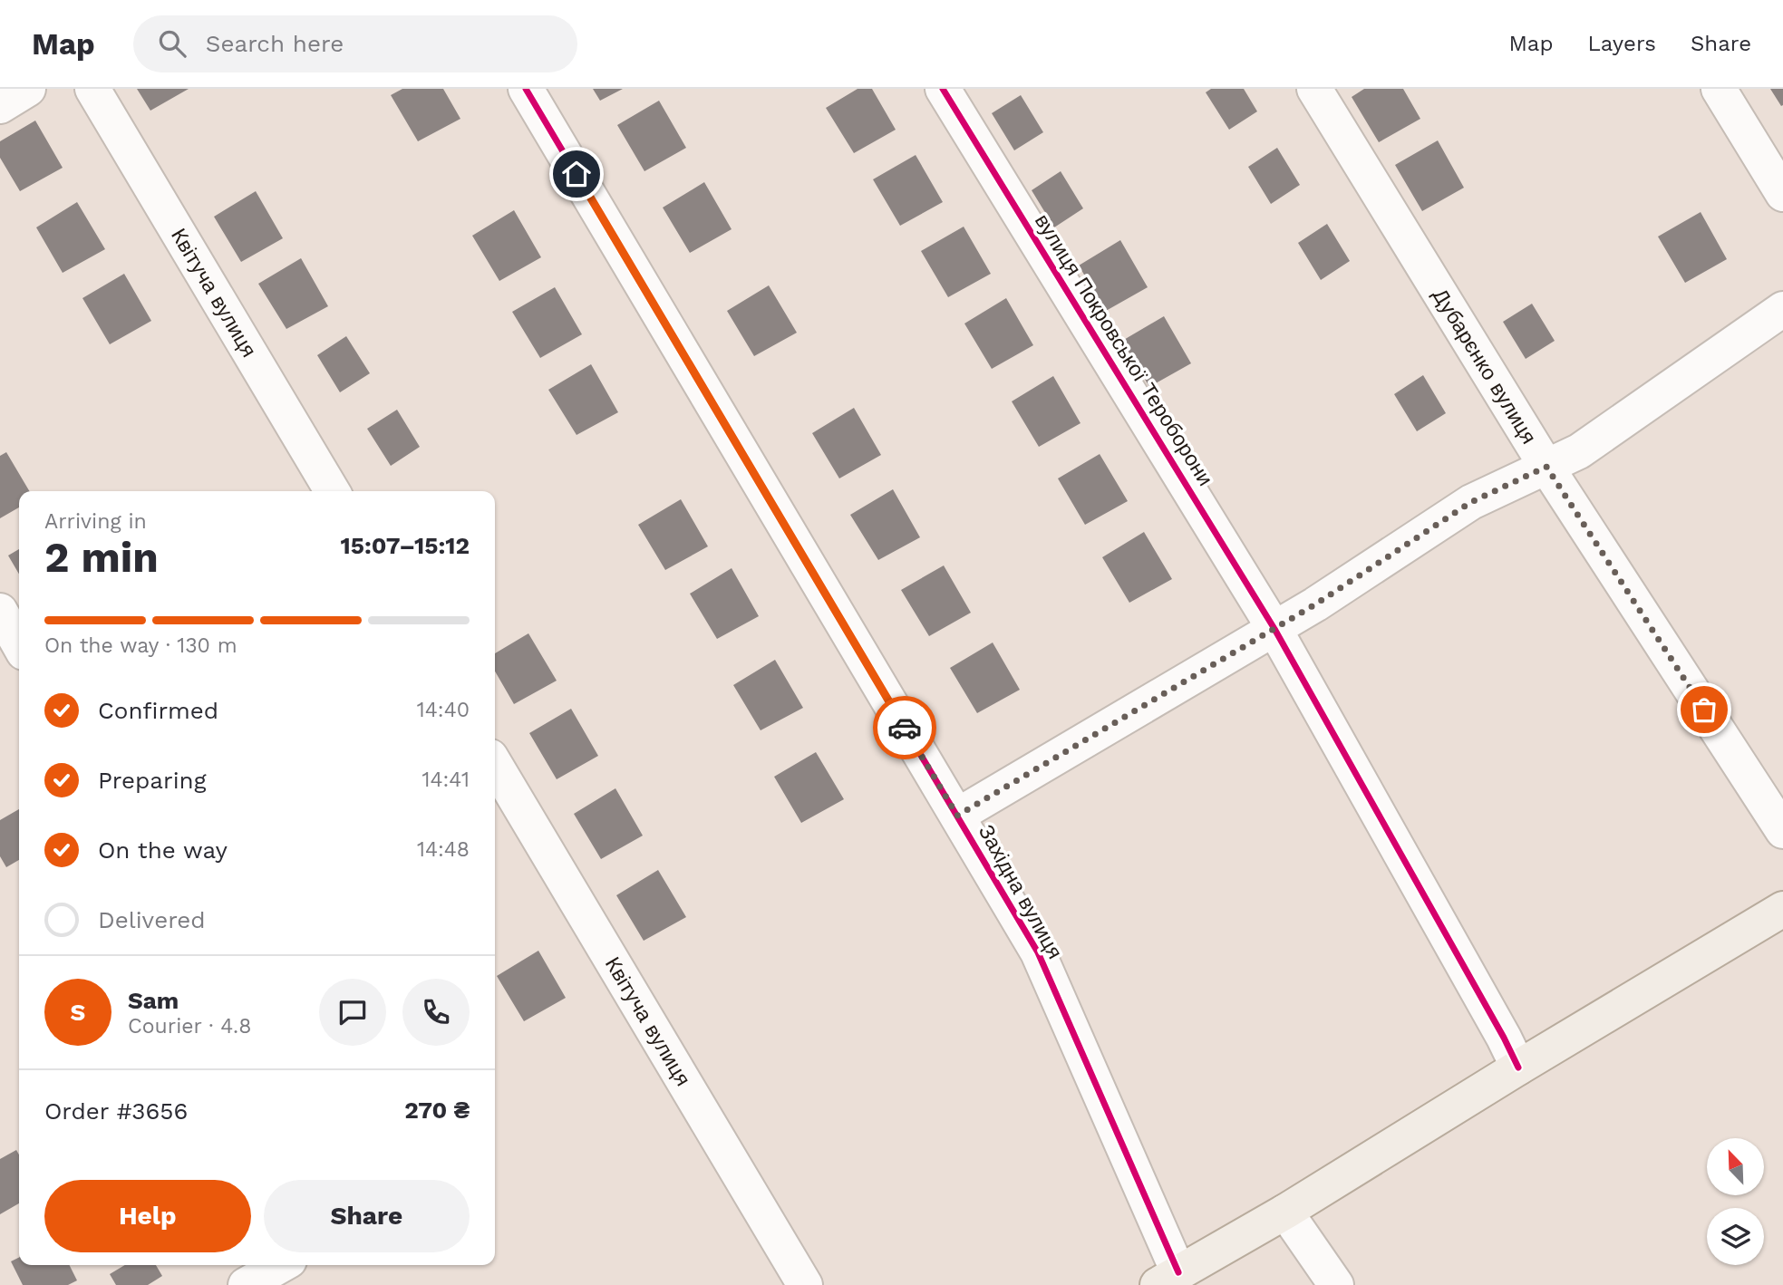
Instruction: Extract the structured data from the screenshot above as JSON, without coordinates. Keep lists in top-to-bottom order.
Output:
{
  "streets": {
    "street": [
      "Квітуча вулиця",
      "вулиця Покровської Тероборони",
      "Дубарєнко вулиця",
      "Західна вулиця"
    ]
  },
  "north": "top left",
  "page": {
    "header": "Map",
    "search": "Search here",
    "nav": ["Map", "Layers", "Share"],
    "heading": ["2 min", "Arriving in", "15:07–15:12"],
    "panel": [
      "Sam",
      "Courier · 4.8",
      "Order #3656",
      "270 ₴"
    ],
    "bar": "On the way · 130 m",
    "list": [
      ["Confirmed", "14:40"],
      ["Preparing", "14:41"],
      ["On the way", "14:48"],
      "Delivered"
    ],
    "round": "S",
    "buttons": ["Help", "Share"]
  }
}
